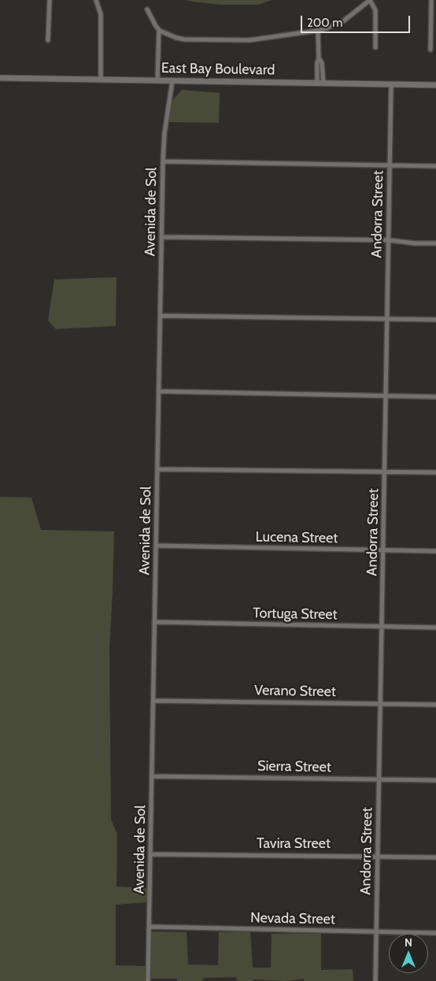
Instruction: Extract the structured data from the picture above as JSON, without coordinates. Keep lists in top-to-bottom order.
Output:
{
  "streets": {
    "main road": ["East Bay Boulevard"],
    "street": [
      "Avenida de Sol",
      "Andorra Street",
      "Lucena Street",
      "Tortuga Street",
      "Verano Street",
      "Sierra Street",
      "Tavira Street",
      "Nevada Street"
    ]
  },
  "crossings": [
    ["East Bay Boulevard", "Avenida de Sol"],
    ["East Bay Boulevard", "Andorra Street"],
    ["Avenida de Sol", "Lucena Street"],
    ["Avenida de Sol", "Tortuga Street"],
    ["Avenida de Sol", "Verano Street"],
    ["Avenida de Sol", "Sierra Street"],
    ["Avenida de Sol", "Tavira Street"],
    ["Avenida de Sol", "Nevada Street"],
    ["Andorra Street", "Lucena Street"],
    ["Andorra Street", "Tortuga Street"],
    ["Andorra Street", "Verano Street"],
    ["Andorra Street", "Sierra Street"],
    ["Andorra Street", "Tavira Street"],
    ["Andorra Street", "Nevada Street"]
  ],
  "scale_bar": "200 m",
  "north": "top"
}
